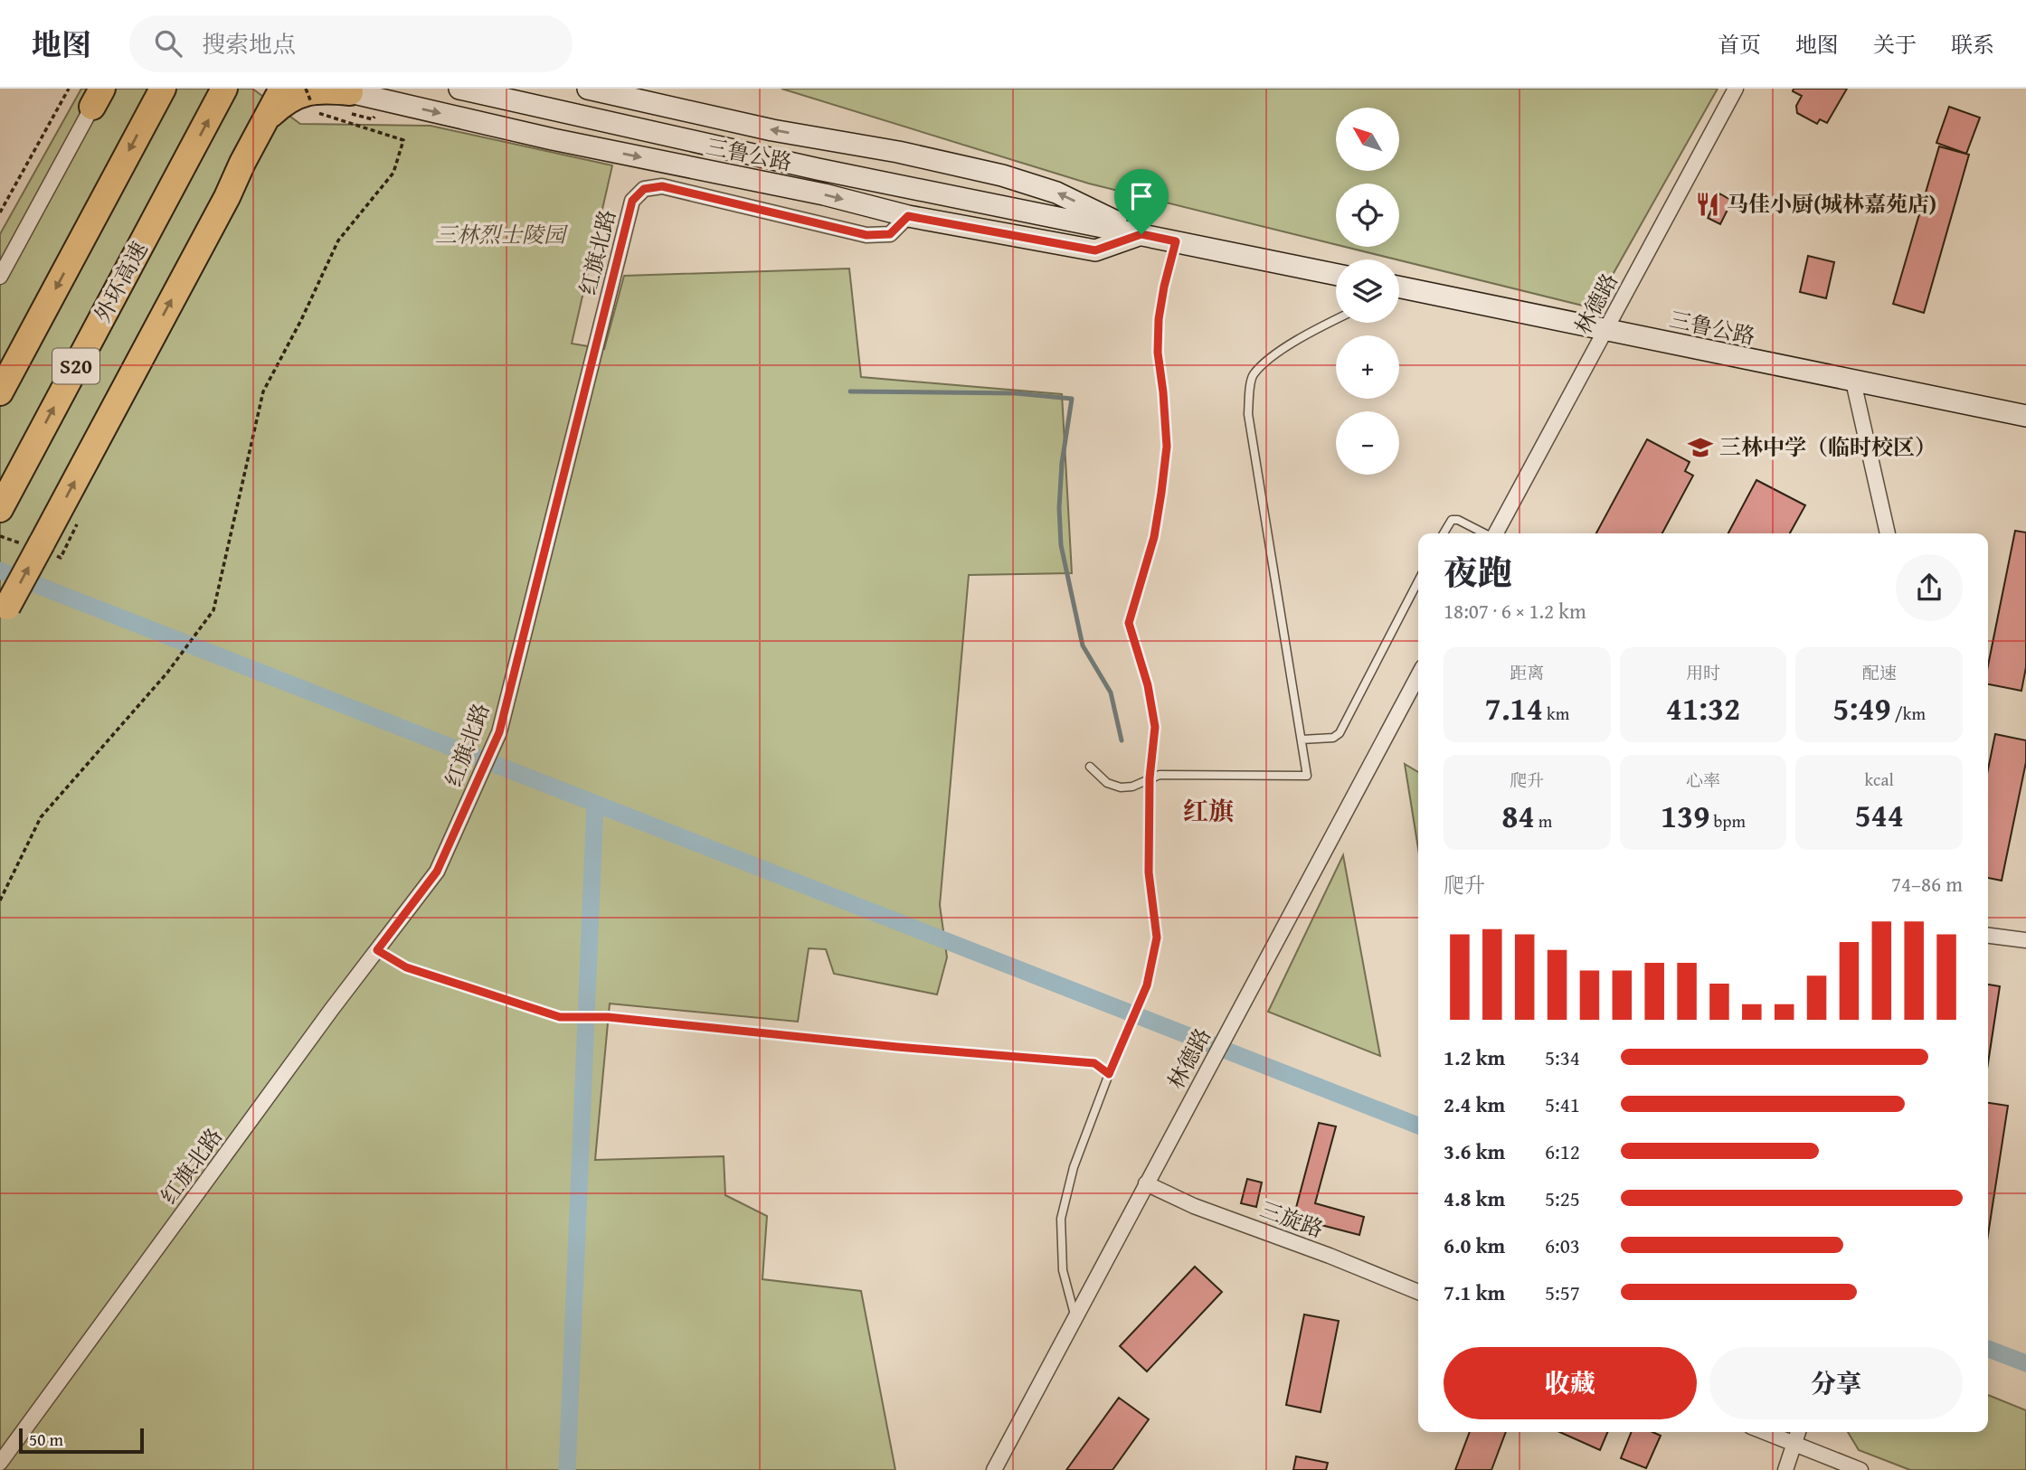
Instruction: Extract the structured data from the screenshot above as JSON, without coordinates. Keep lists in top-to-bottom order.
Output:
{
  "streets": {
    "highway": ["外环高速", "S20"],
    "main road": ["三鲁公路"],
    "street": ["红旗北路", "林德路", "三旋路"]
  },
  "crossings": [
    ["三鲁公路", "红旗北路"],
    ["三鲁公路", "林德路"],
    ["林德路", "三旋路"]
  ],
  "districts": ["红旗"],
  "parks": ["三林烈士陵园"],
  "places": {
    "restaurant": ["马佳小厨(城林嘉苑店)"],
    "school or university": ["三林中学（临时校区）"]
  },
  "scale_bar": "50 m",
  "north": "top left",
  "page": {
    "header": "地图",
    "search": "搜索地点",
    "nav": [
      "首页",
      "地图",
      "关于",
      "联系"
    ],
    "map_buttons": ["+", "−"],
    "heading": ["夜跑", "18:07 · 6 × 1.2 km"],
    "stats": [
      ["距离", "7.14 km"],
      ["用时", "41:32"],
      ["配速", "5:49 /km"],
      ["爬升", "84 m"],
      ["心率", "139 bpm"],
      ["kcal", "544"]
    ],
    "chart": ["爬升", "74–86 m"],
    "list": [
      {
        "name": "1.2 km",
        "note": "5:34"
      },
      {
        "name": "2.4 km",
        "note": "5:41"
      },
      {
        "name": "3.6 km",
        "note": "6:12"
      },
      {
        "name": "4.8 km",
        "note": "5:25"
      },
      {
        "name": "6.0 km",
        "note": "6:03"
      },
      {
        "name": "7.1 km",
        "note": "5:57"
      }
    ],
    "buttons": ["收藏", "分享"],
    "scale": "50 m"
  }
}
